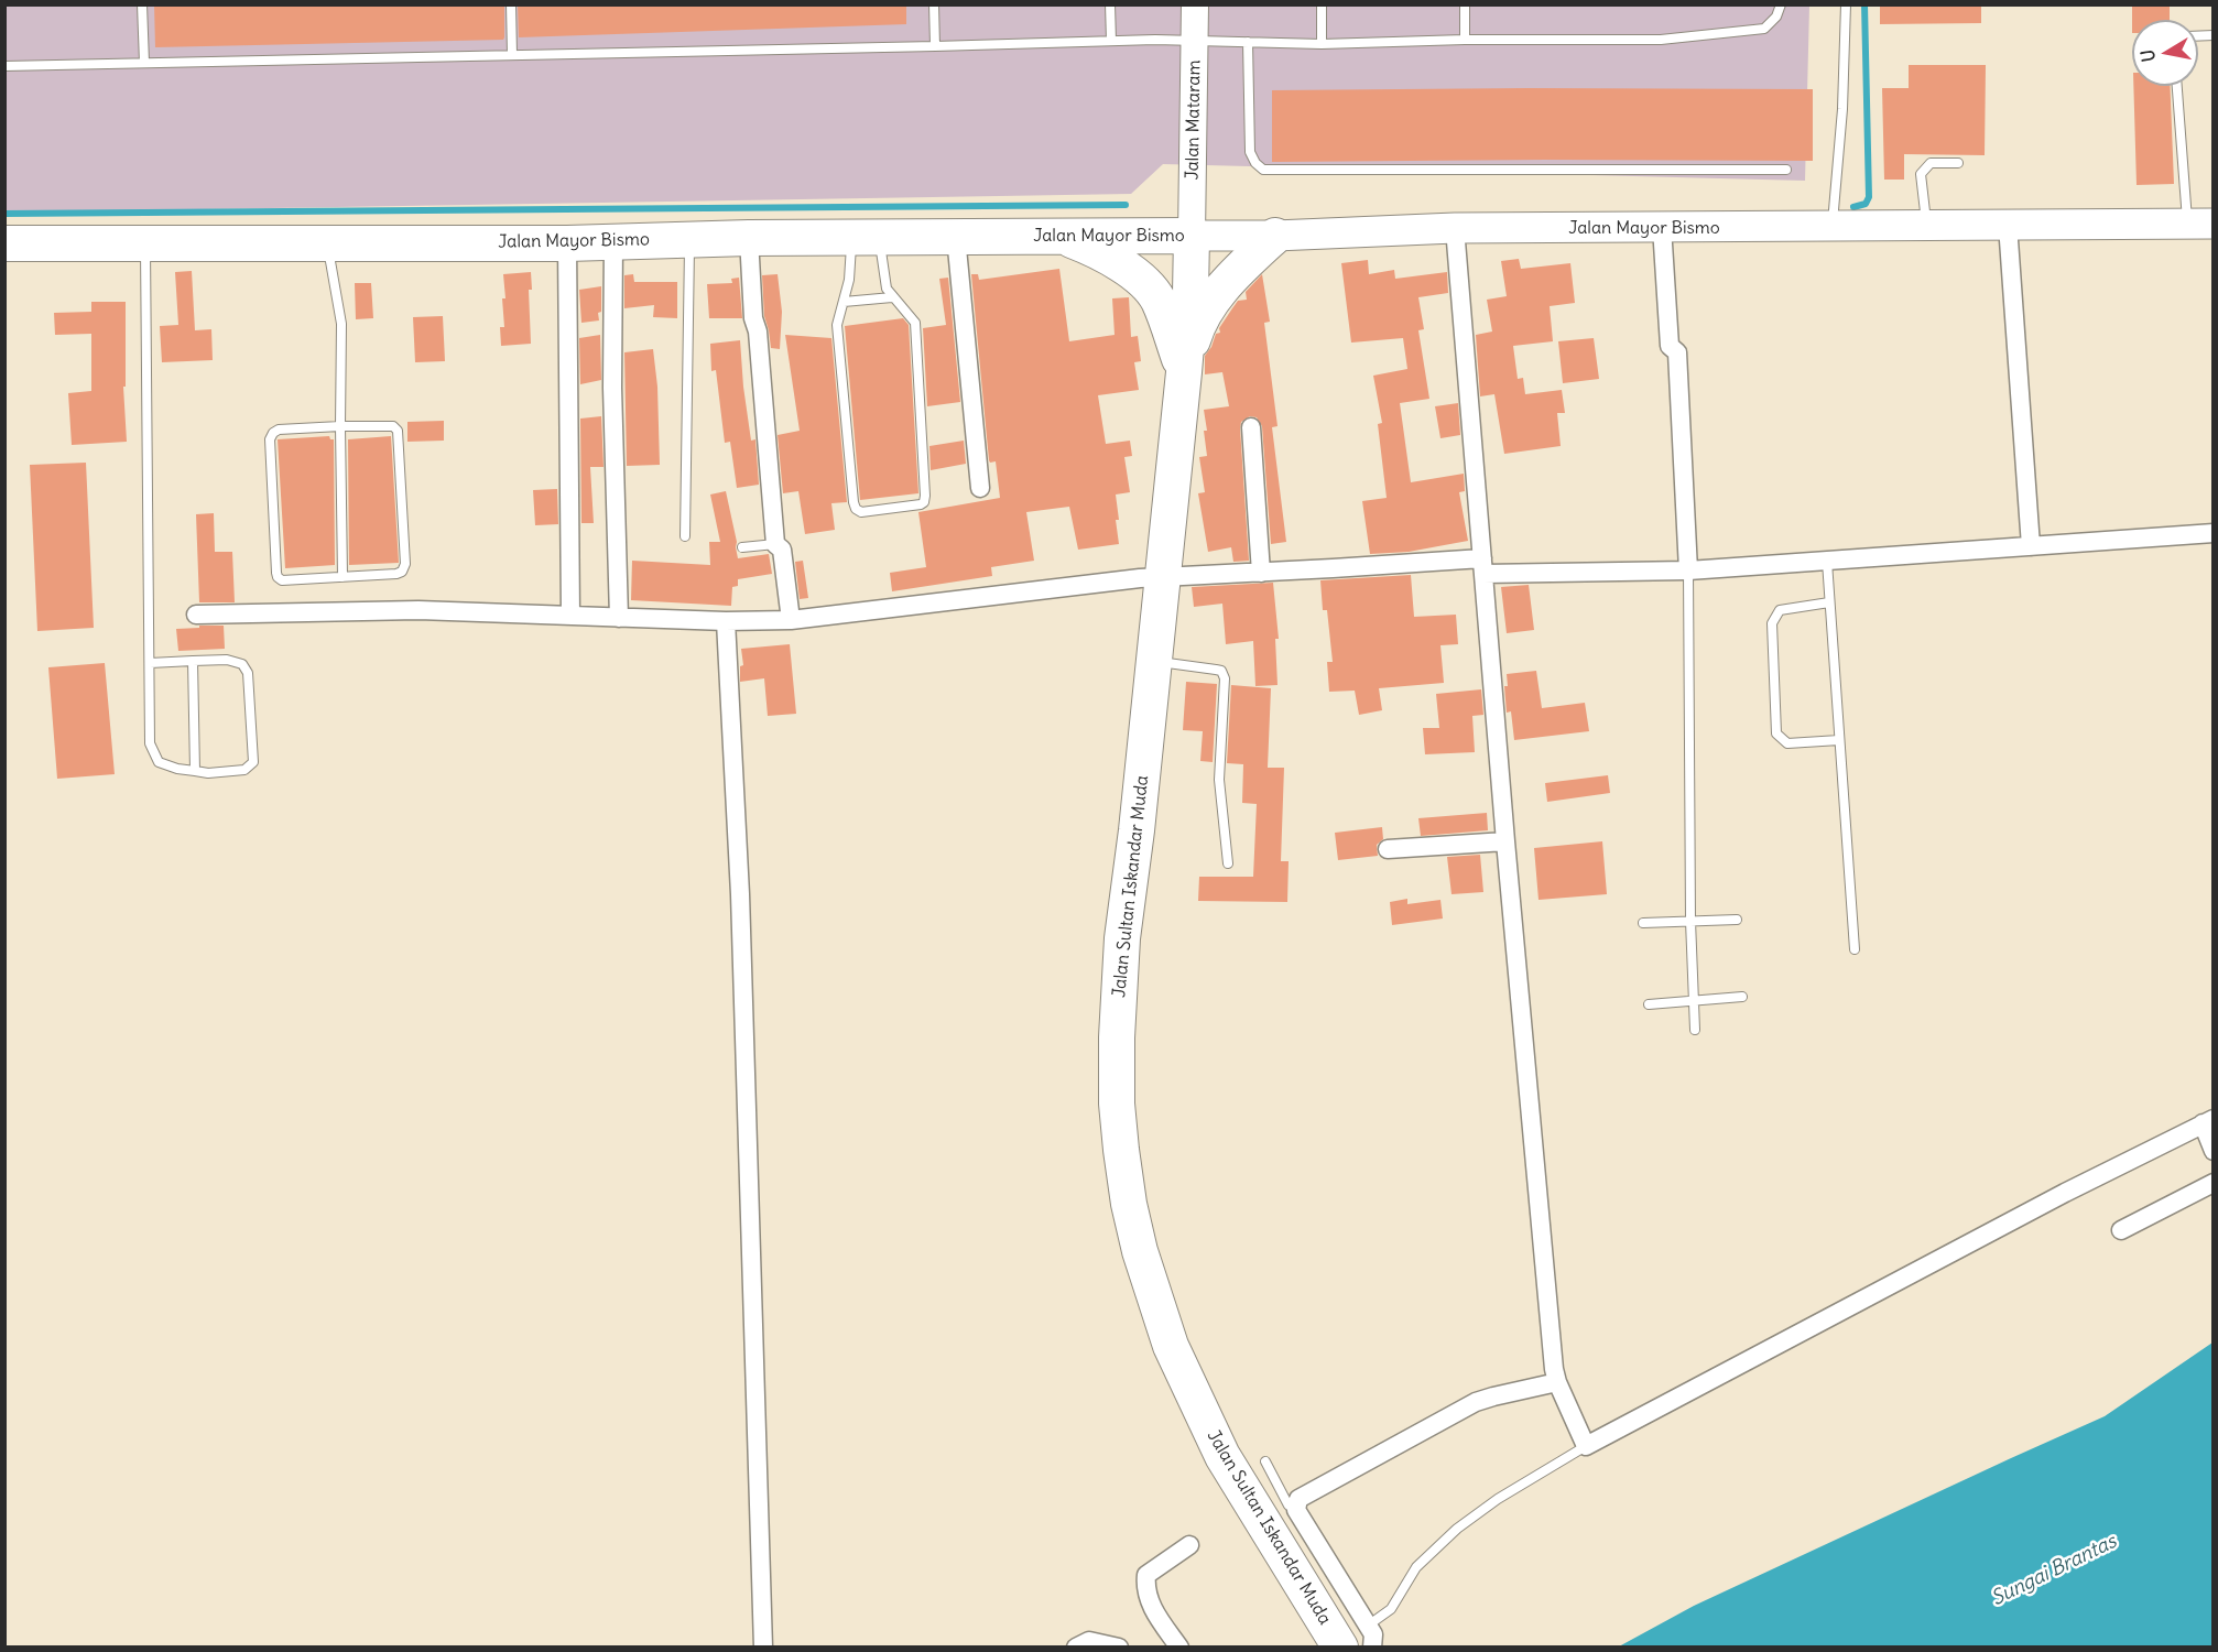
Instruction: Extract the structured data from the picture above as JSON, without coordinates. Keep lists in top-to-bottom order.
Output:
{
  "streets": {
    "highway": ["Jalan Mayor Bismo", "Jalan Sultan Iskandar Muda"],
    "main road": ["Jalan Mataram"]
  },
  "crossings": [
    ["Jalan Mataram", "Jalan Mayor Bismo"],
    ["Jalan Mataram", "Jalan Sultan Iskandar Muda"],
    ["Jalan Mayor Bismo", "Jalan Sultan Iskandar Muda"]
  ],
  "water": ["Sungai Brantas"],
  "north": "left"
}
